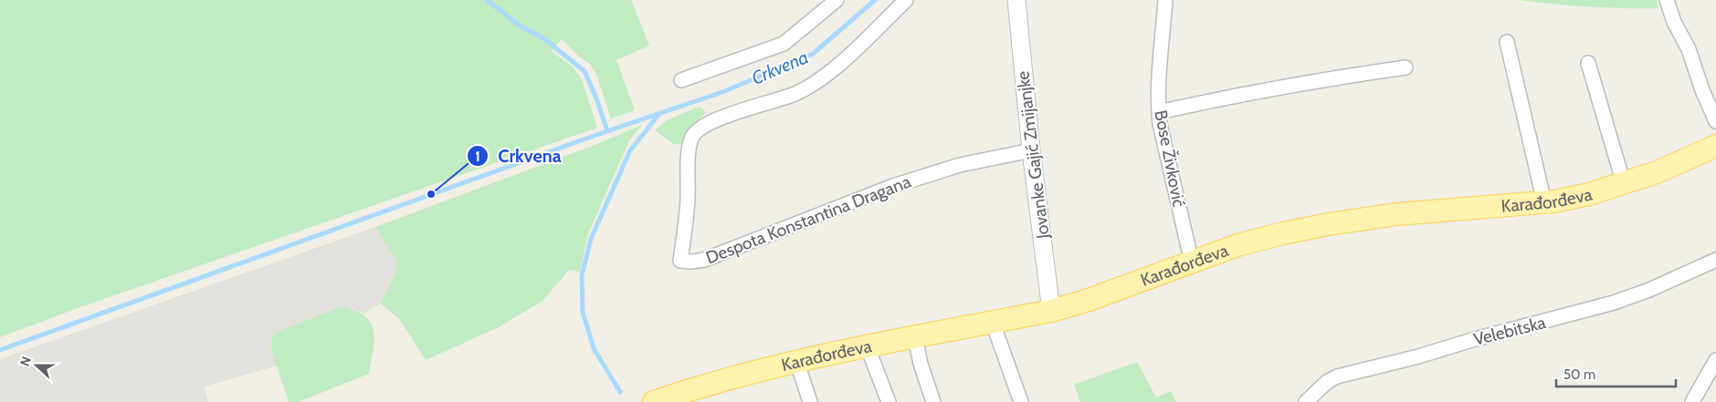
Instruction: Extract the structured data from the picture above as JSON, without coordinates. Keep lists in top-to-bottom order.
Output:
{
  "streets": {
    "main road": ["Karađorđeva"],
    "street": [
      "Jovanke Gajić Zmijanjke",
      "Bose Živković",
      "Despota Konstantina Dragana",
      "Velebitska"
    ]
  },
  "crossings": [
    ["Jovanke Gajić Zmijanjke", "Karađorđeva"],
    ["Jovanke Gajić Zmijanjke", "Despota Konstantina Dragana"],
    ["Bose Živković", "Karađorđeva"]
  ],
  "water": ["Crkvena"],
  "places": ["Crkvena"],
  "scale_bar": "50 m",
  "north": "left"
}
